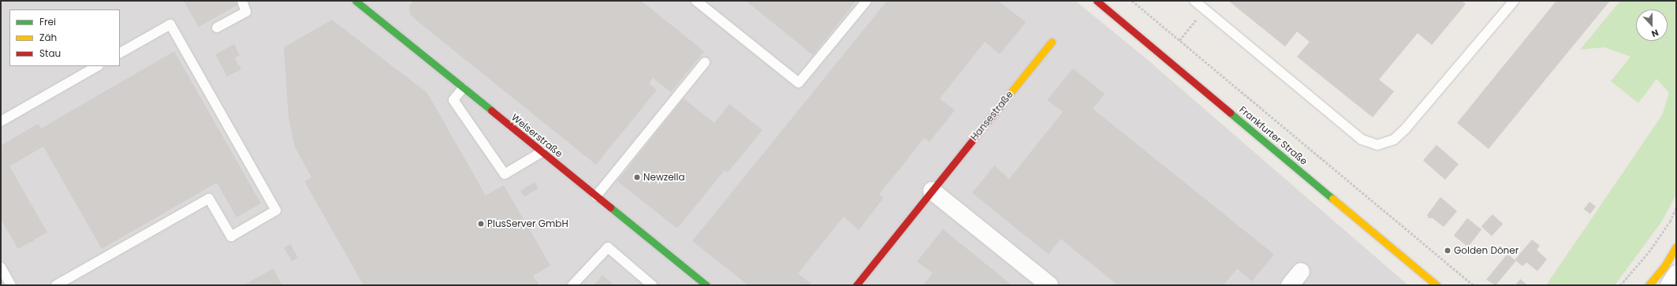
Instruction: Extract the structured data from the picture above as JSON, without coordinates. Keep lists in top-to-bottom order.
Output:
{
  "streets": {
    "street": ["Hansestraße", "Welserstraße", "Frankfurter Straße"]
  },
  "places": ["Newzella", "PlusServer GmbH", "Golden Döner"],
  "legend": ["Frei", "Zäh", "Stau"],
  "north": "bottom"
}
